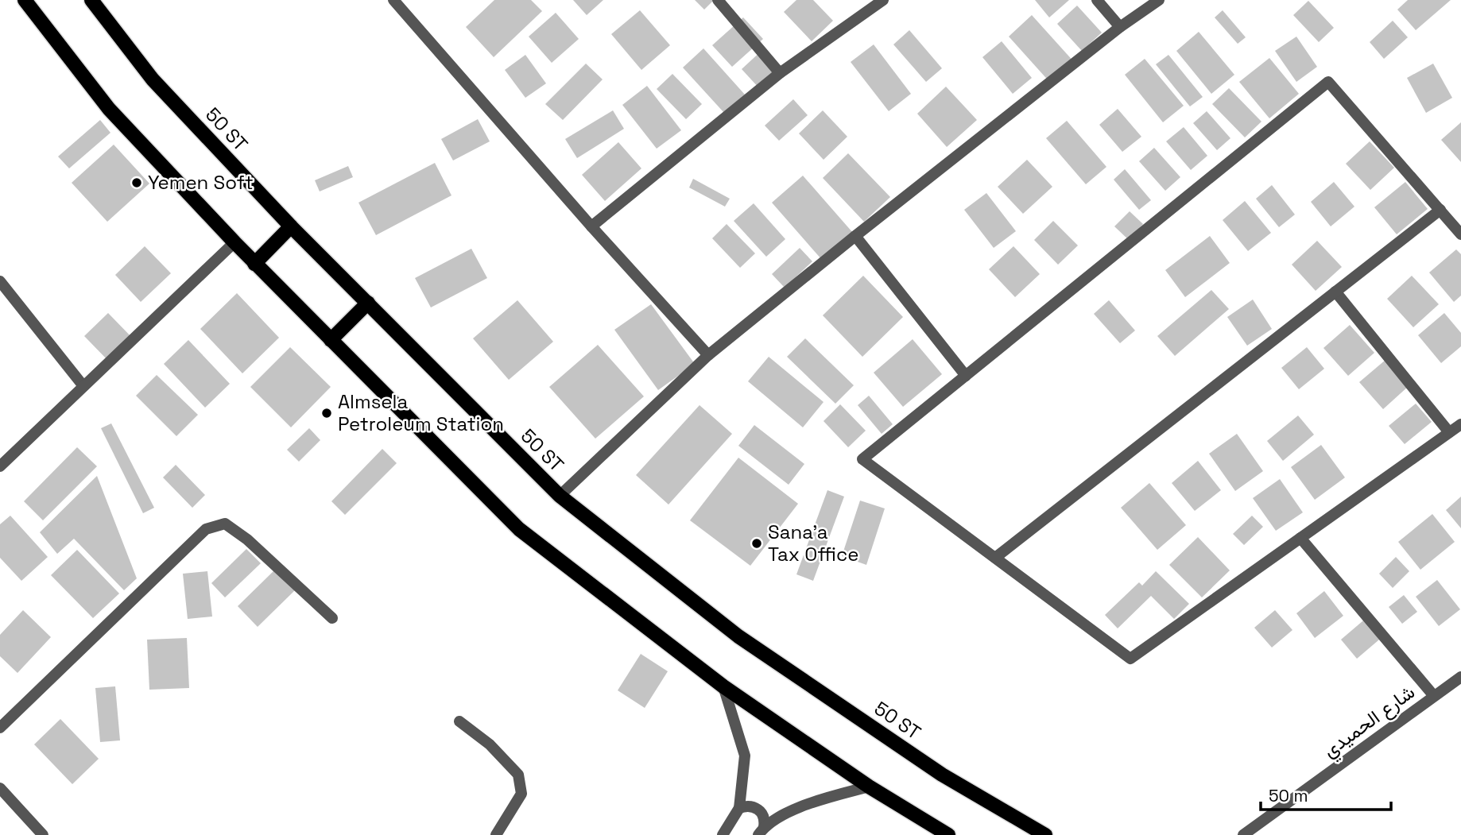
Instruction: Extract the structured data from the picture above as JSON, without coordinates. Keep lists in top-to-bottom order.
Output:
{
  "streets": {
    "main road": ["50 ST"],
    "street": ["شارع الحميدي"]
  },
  "places": ["Yemen Soft", "Almsela Petroleum Station", "Sana’a Tax Office"],
  "scale_bar": "50 m"
}
